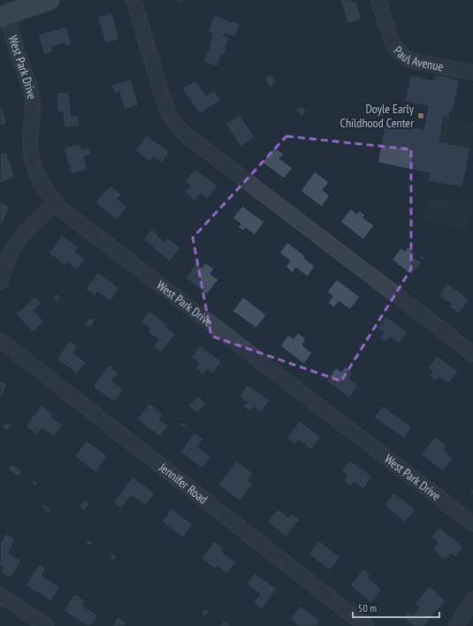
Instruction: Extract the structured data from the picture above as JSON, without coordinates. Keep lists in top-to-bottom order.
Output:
{
  "streets": {
    "street": ["Paul Avenue", "West Park Drive", "Jennifer Road"]
  },
  "places": ["Doyle Early Childhood Center"],
  "scale_bar": "50 m"
}
